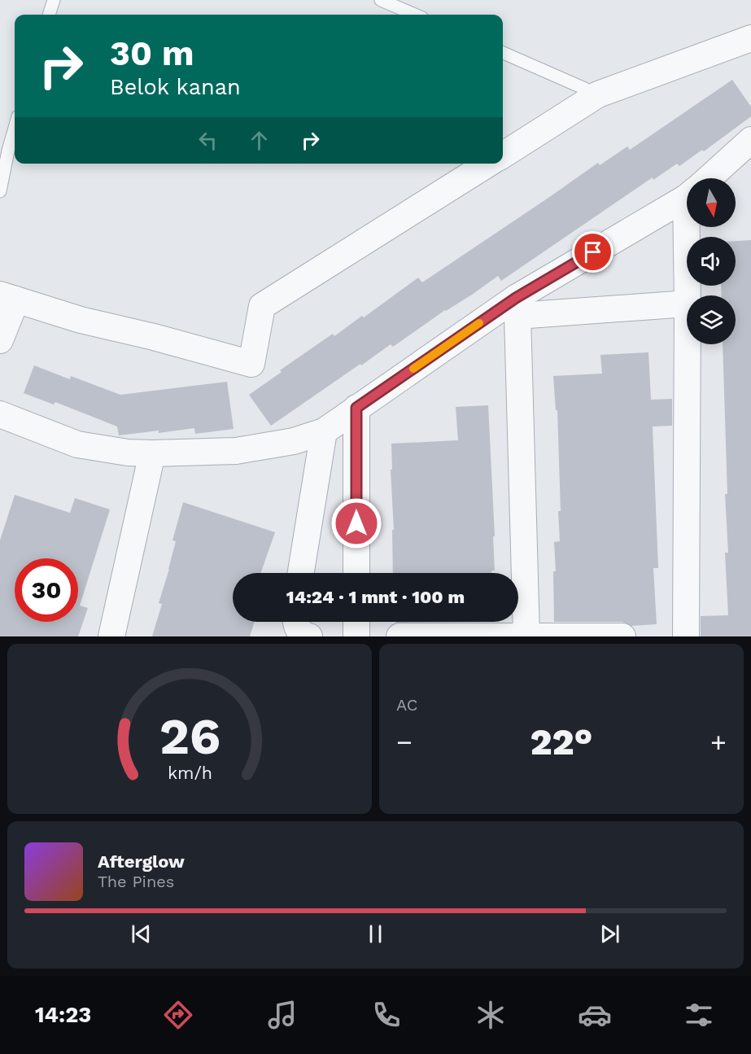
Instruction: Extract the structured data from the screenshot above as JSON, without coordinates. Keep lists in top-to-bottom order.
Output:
{
  "north": "bottom",
  "page": {
    "turn": ["30 m", "Belok kanan"],
    "limit": "30",
    "trip": "14:24 · 1 mnt · 100 m",
    "tile": "AC",
    "heat": ["−", "22°", "+"],
    "song": ["Afterglow", "The Pines"],
    "tabs": "14:23",
    "gauge": ["26", "km/h"]
  }
}
